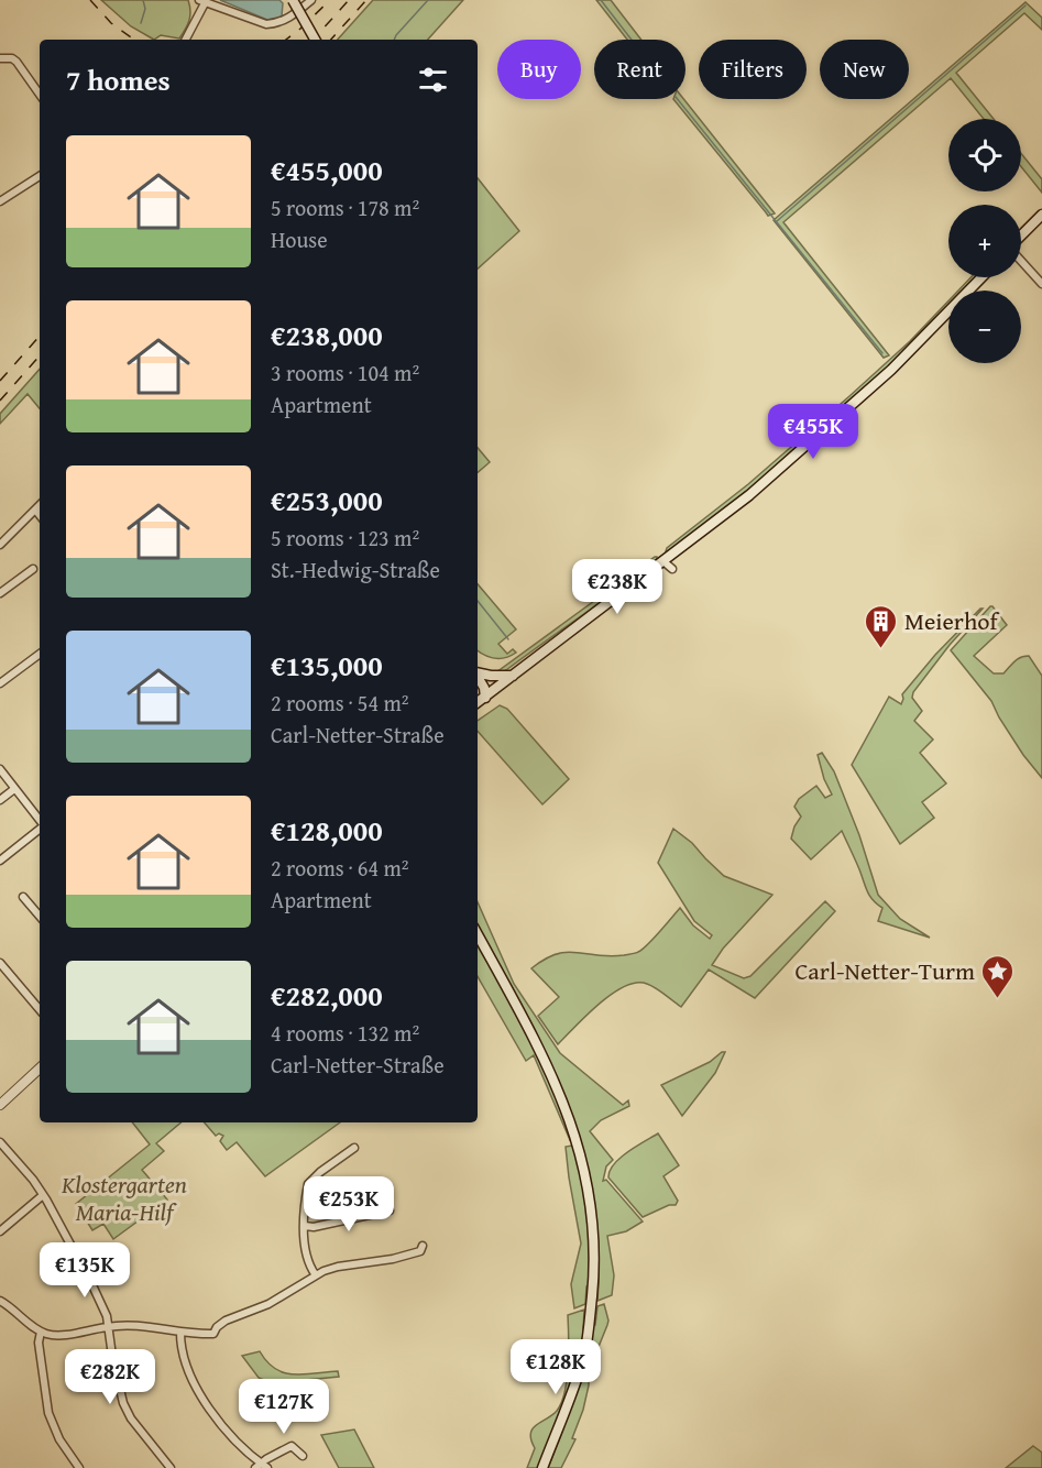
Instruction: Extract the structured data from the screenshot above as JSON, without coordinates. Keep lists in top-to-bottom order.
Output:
{
  "parks": ["Klostergarten Maria-Hilf"],
  "places": {
    "building": ["Meierhof"],
    "place": ["Carl-Netter-Turm"]
  },
  "page": {
    "chip": [
      "Buy",
      "Rent",
      "Filters",
      "New"
    ],
    "heading": "7 homes",
    "map_buttons": ["+", "−"],
    "list": [
      {
        "name": "€455,000",
        "note": "5 rooms · 178 m² · House"
      },
      {
        "name": "€238,000",
        "note": "3 rooms · 104 m² · Apartment"
      },
      {
        "name": "€253,000",
        "note": "5 rooms · 123 m² · St.-Hedwig-Straße"
      },
      {
        "name": "€135,000",
        "note": "2 rooms · 54 m² · Carl-Netter-Straße"
      },
      {
        "name": "€128,000",
        "note": "2 rooms · 64 m² · Apartment"
      },
      {
        "name": "€282,000",
        "note": "4 rooms · 132 m² · Carl-Netter-Straße"
      }
    ],
    "price": [
      "€455K",
      "€238K",
      "€253K",
      "€135K",
      "€128K",
      "€282K",
      "€127K"
    ]
  }
}
